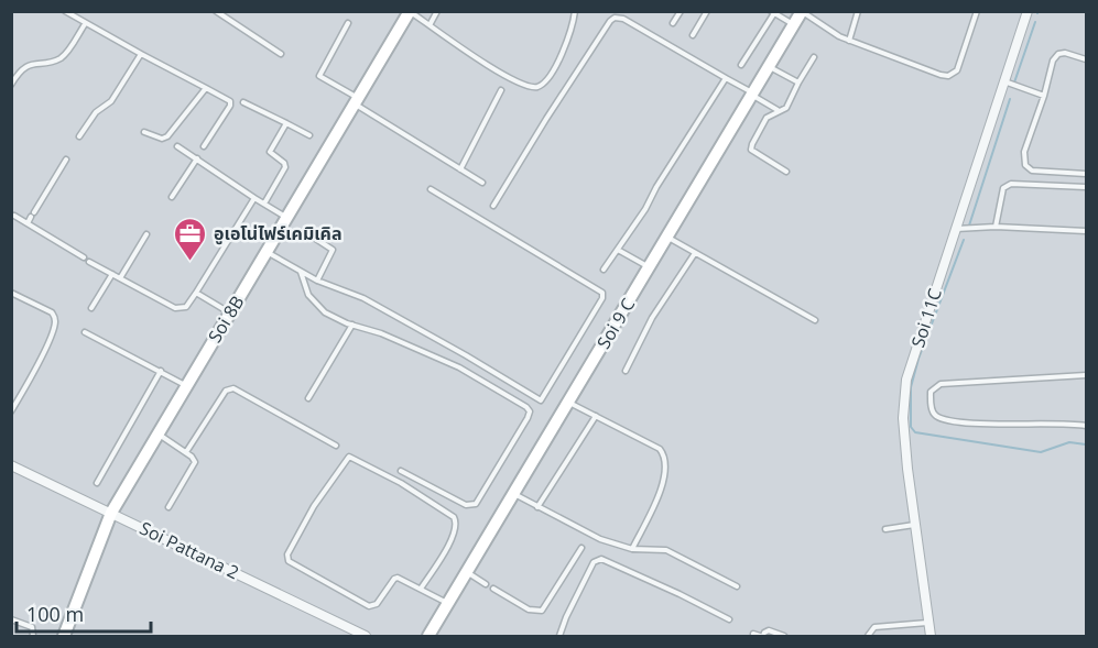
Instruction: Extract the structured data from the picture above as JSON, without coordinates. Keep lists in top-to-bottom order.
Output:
{
  "streets": {
    "street": [
      "Soi 11C",
      "Soi 8B",
      "Soi 9 C",
      "Soi Pattana 2"
    ]
  },
  "crossings": [
    ["Soi 8B", "Soi Pattana 2"]
  ],
  "places": {
    "office": ["อูเอโน่ไฟร์เคมิเคิล"]
  },
  "scale_bar": "100 m"
}
